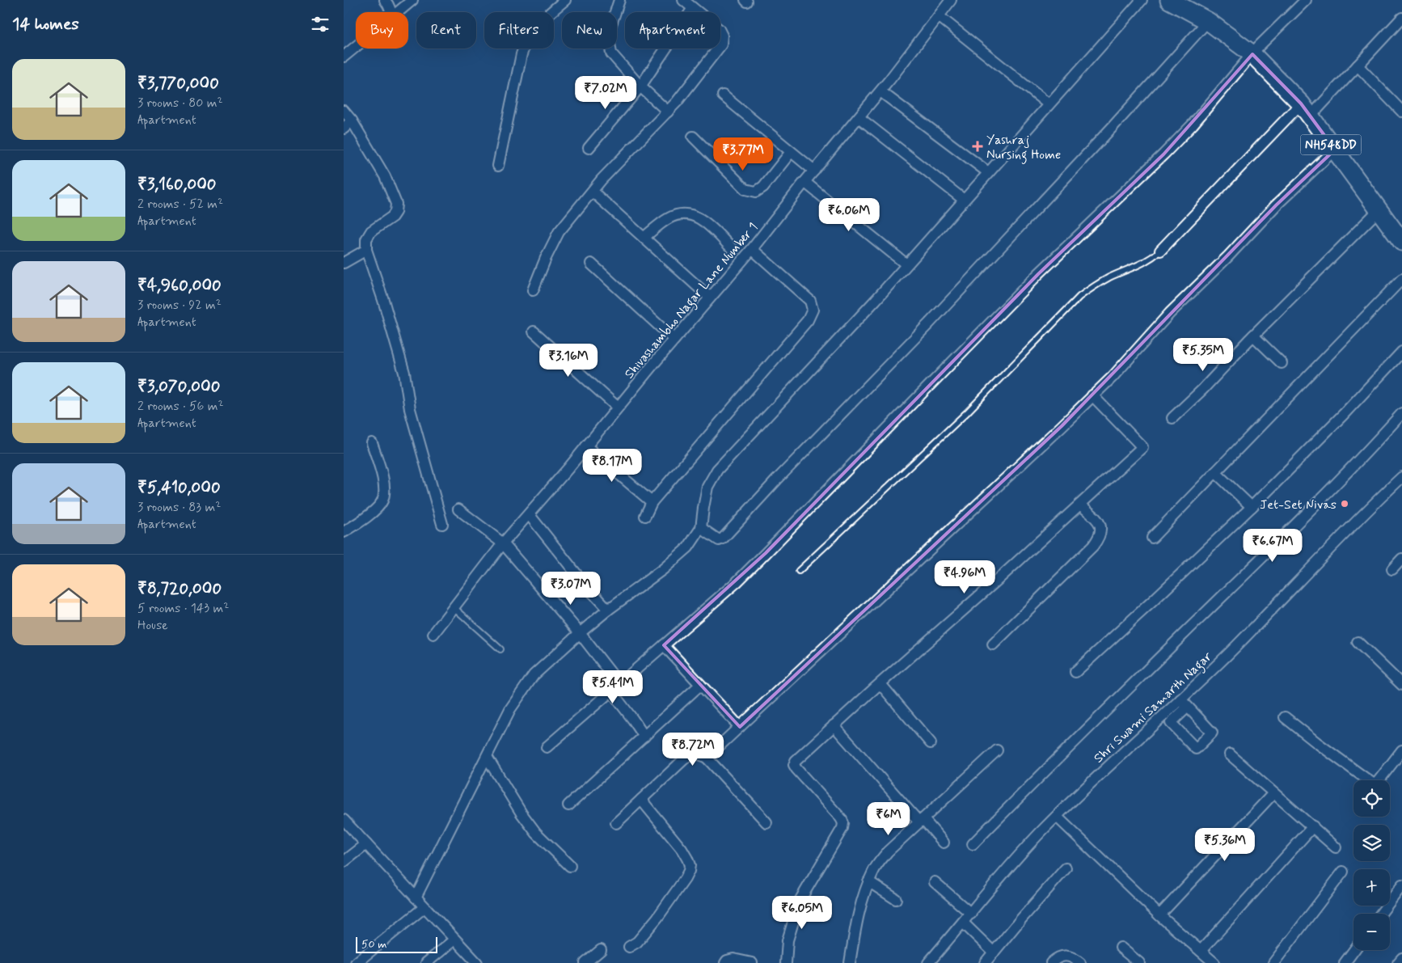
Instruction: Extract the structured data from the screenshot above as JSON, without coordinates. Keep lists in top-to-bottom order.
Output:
{
  "streets": {
    "highway": ["NH548DD"],
    "street": ["Shivashambho Nagar Lane Number 1", "Shri Swami Samarth Nagar"]
  },
  "places": {
    "health": ["Yashraj Nursing Home"],
    "other": ["Jet-Set Nivas"]
  },
  "scale_bar": "50 m",
  "page": {
    "heading": "14 homes",
    "chip": [
      "Buy",
      "Rent",
      "Filters",
      "New",
      "Apartment"
    ],
    "list": [
      {
        "name": "₹3,770,000",
        "note": "3 rooms · 80 m² · Apartment"
      },
      {
        "name": "₹3,160,000",
        "note": "2 rooms · 52 m² · Apartment"
      },
      {
        "name": "₹4,960,000",
        "note": "3 rooms · 92 m² · Apartment"
      },
      {
        "name": "₹3,070,000",
        "note": "2 rooms · 56 m² · Apartment"
      },
      {
        "name": "₹5,410,000",
        "note": "3 rooms · 83 m² · Apartment"
      },
      {
        "name": "₹8,720,000",
        "note": "5 rooms · 143 m² · House"
      }
    ],
    "price": [
      "₹7.02M",
      "₹3.77M",
      "₹6.06M",
      "₹5.35M",
      "₹3.16M",
      "₹8.17M",
      "₹6.67M",
      "₹4.96M",
      "₹3.07M",
      "₹5.41M",
      "₹8.72M",
      "₹6M",
      "₹5.36M",
      "₹6.05M"
    ],
    "map_buttons": ["+", "−"],
    "scale": "50 m"
  }
}
